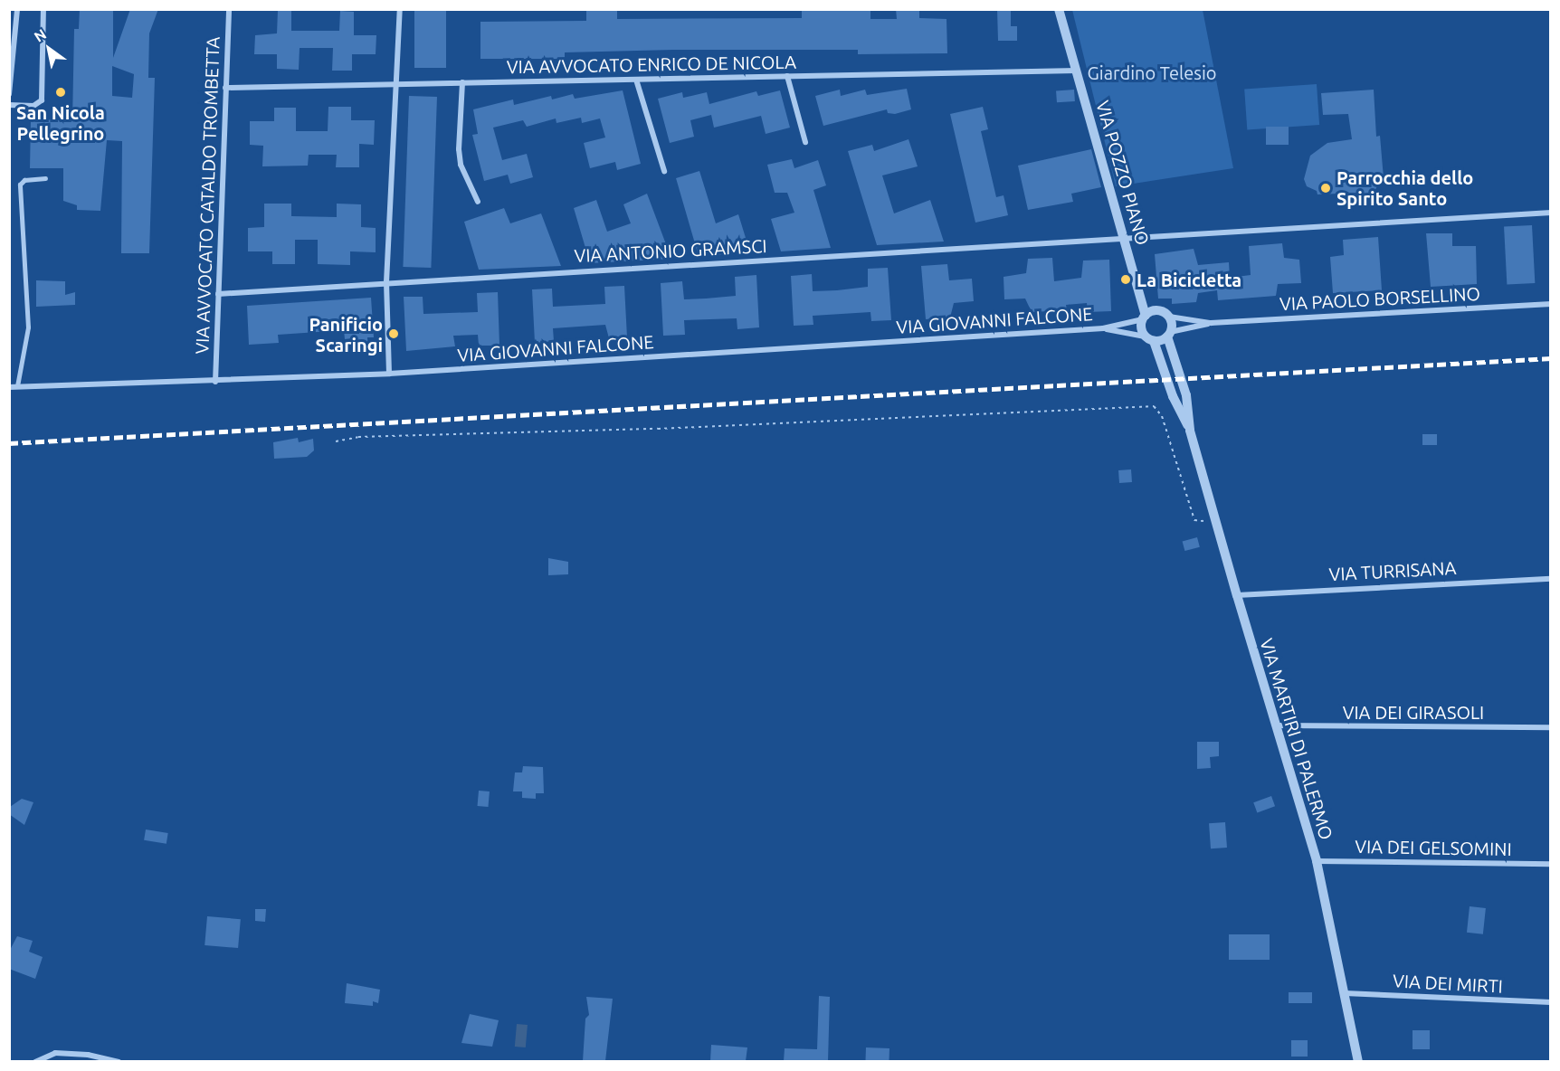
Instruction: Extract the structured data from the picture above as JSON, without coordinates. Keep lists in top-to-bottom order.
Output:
{
  "streets": {
    "street": [
      "VIA AVVOCATO ENRICO DE NICOLA",
      "VIA POZZO PIANO",
      "VIA AVVOCATO CATALDO TROMBETTA",
      "VIA ANTONIO GRAMSCI",
      "VIA PAOLO BORSELLINO",
      "VIA GIOVANNI FALCONE",
      "VIA TURRISANA",
      "VIA DEI GIRASOLI",
      "VIA MARTIRI DI PALERMO",
      "VIA DEI GELSOMINI",
      "VIA DEI MIRTI"
    ]
  },
  "crossings": [
    ["VIA AVVOCATO ENRICO DE NICOLA", "VIA POZZO PIANO"],
    ["VIA AVVOCATO ENRICO DE NICOLA", "VIA AVVOCATO CATALDO TROMBETTA"],
    ["VIA POZZO PIANO", "VIA ANTONIO GRAMSCI"],
    ["VIA POZZO PIANO", "VIA GIOVANNI FALCONE"],
    ["VIA POZZO PIANO", "VIA MARTIRI DI PALERMO"],
    ["VIA AVVOCATO CATALDO TROMBETTA", "VIA ANTONIO GRAMSCI"],
    ["VIA AVVOCATO CATALDO TROMBETTA", "VIA GIOVANNI FALCONE"],
    ["VIA TURRISANA", "VIA MARTIRI DI PALERMO"],
    ["VIA DEI GIRASOLI", "VIA MARTIRI DI PALERMO"],
    ["VIA MARTIRI DI PALERMO", "VIA DEI GELSOMINI"],
    ["VIA MARTIRI DI PALERMO", "VIA DEI MIRTI"]
  ],
  "parks": ["Giardino Telesio"],
  "places": [
    "San Nicola Pellegrino",
    "Parrocchia dello Spirito Santo",
    "La Bicicletta",
    "Panificio Scaringi"
  ],
  "north": "top left"
}
